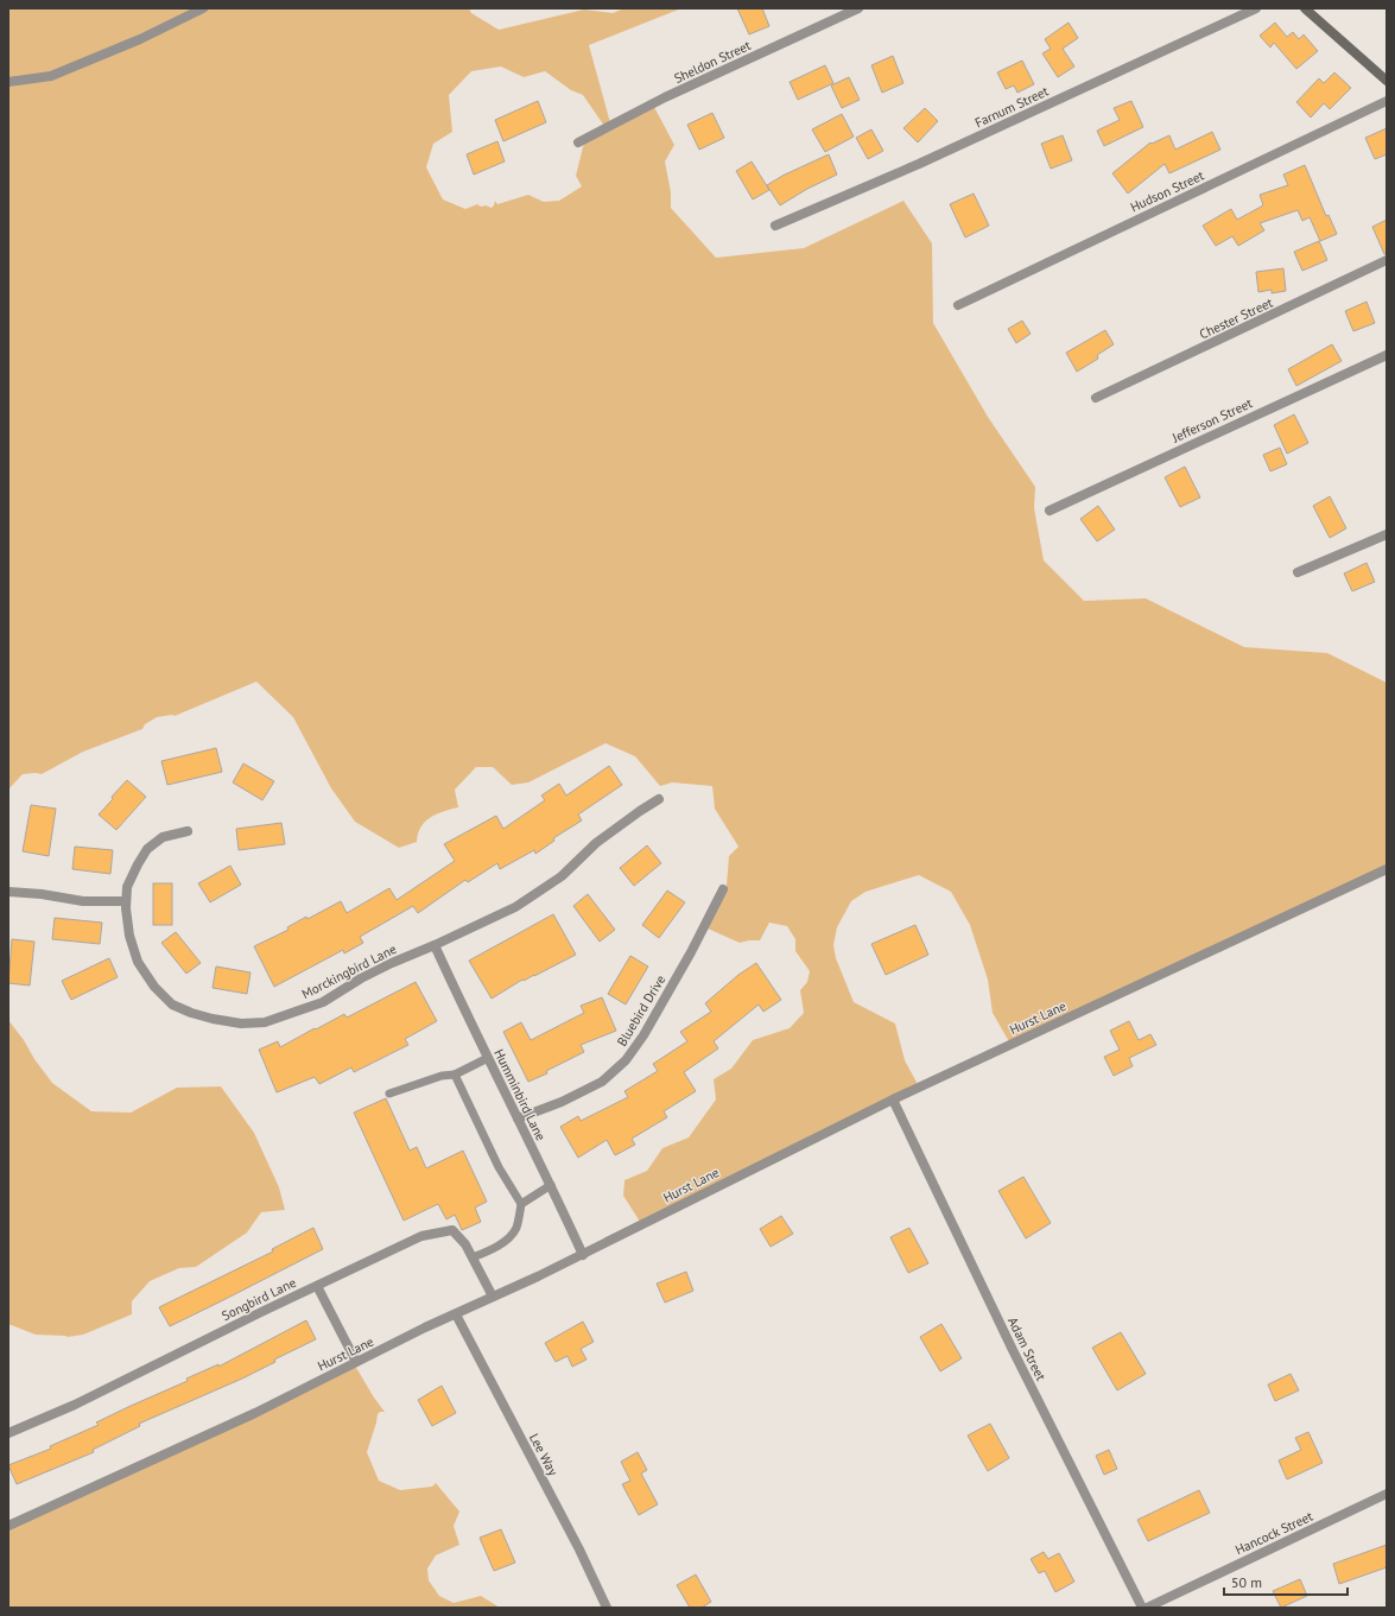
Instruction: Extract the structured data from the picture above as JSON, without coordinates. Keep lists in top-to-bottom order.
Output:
{
  "streets": {
    "street": [
      "Sheldon Street",
      "Farnum Street",
      "Hudson Street",
      "Chester Street",
      "Jefferson Street",
      "Morckingbird Lane",
      "Bluebird Drive",
      "Hurst Lane",
      "Humminbird Lane",
      "Songbird Lane",
      "Adam Street",
      "Lee Way",
      "Hancock Street"
    ]
  },
  "crossings": [
    ["Morckingbird Lane", "Humminbird Lane"],
    ["Bluebird Drive", "Humminbird Lane"],
    ["Hurst Lane", "Humminbird Lane"],
    ["Hurst Lane", "Songbird Lane"],
    ["Hurst Lane", "Adam Street"],
    ["Hurst Lane", "Lee Way"]
  ],
  "scale_bar": "50 m"
}
